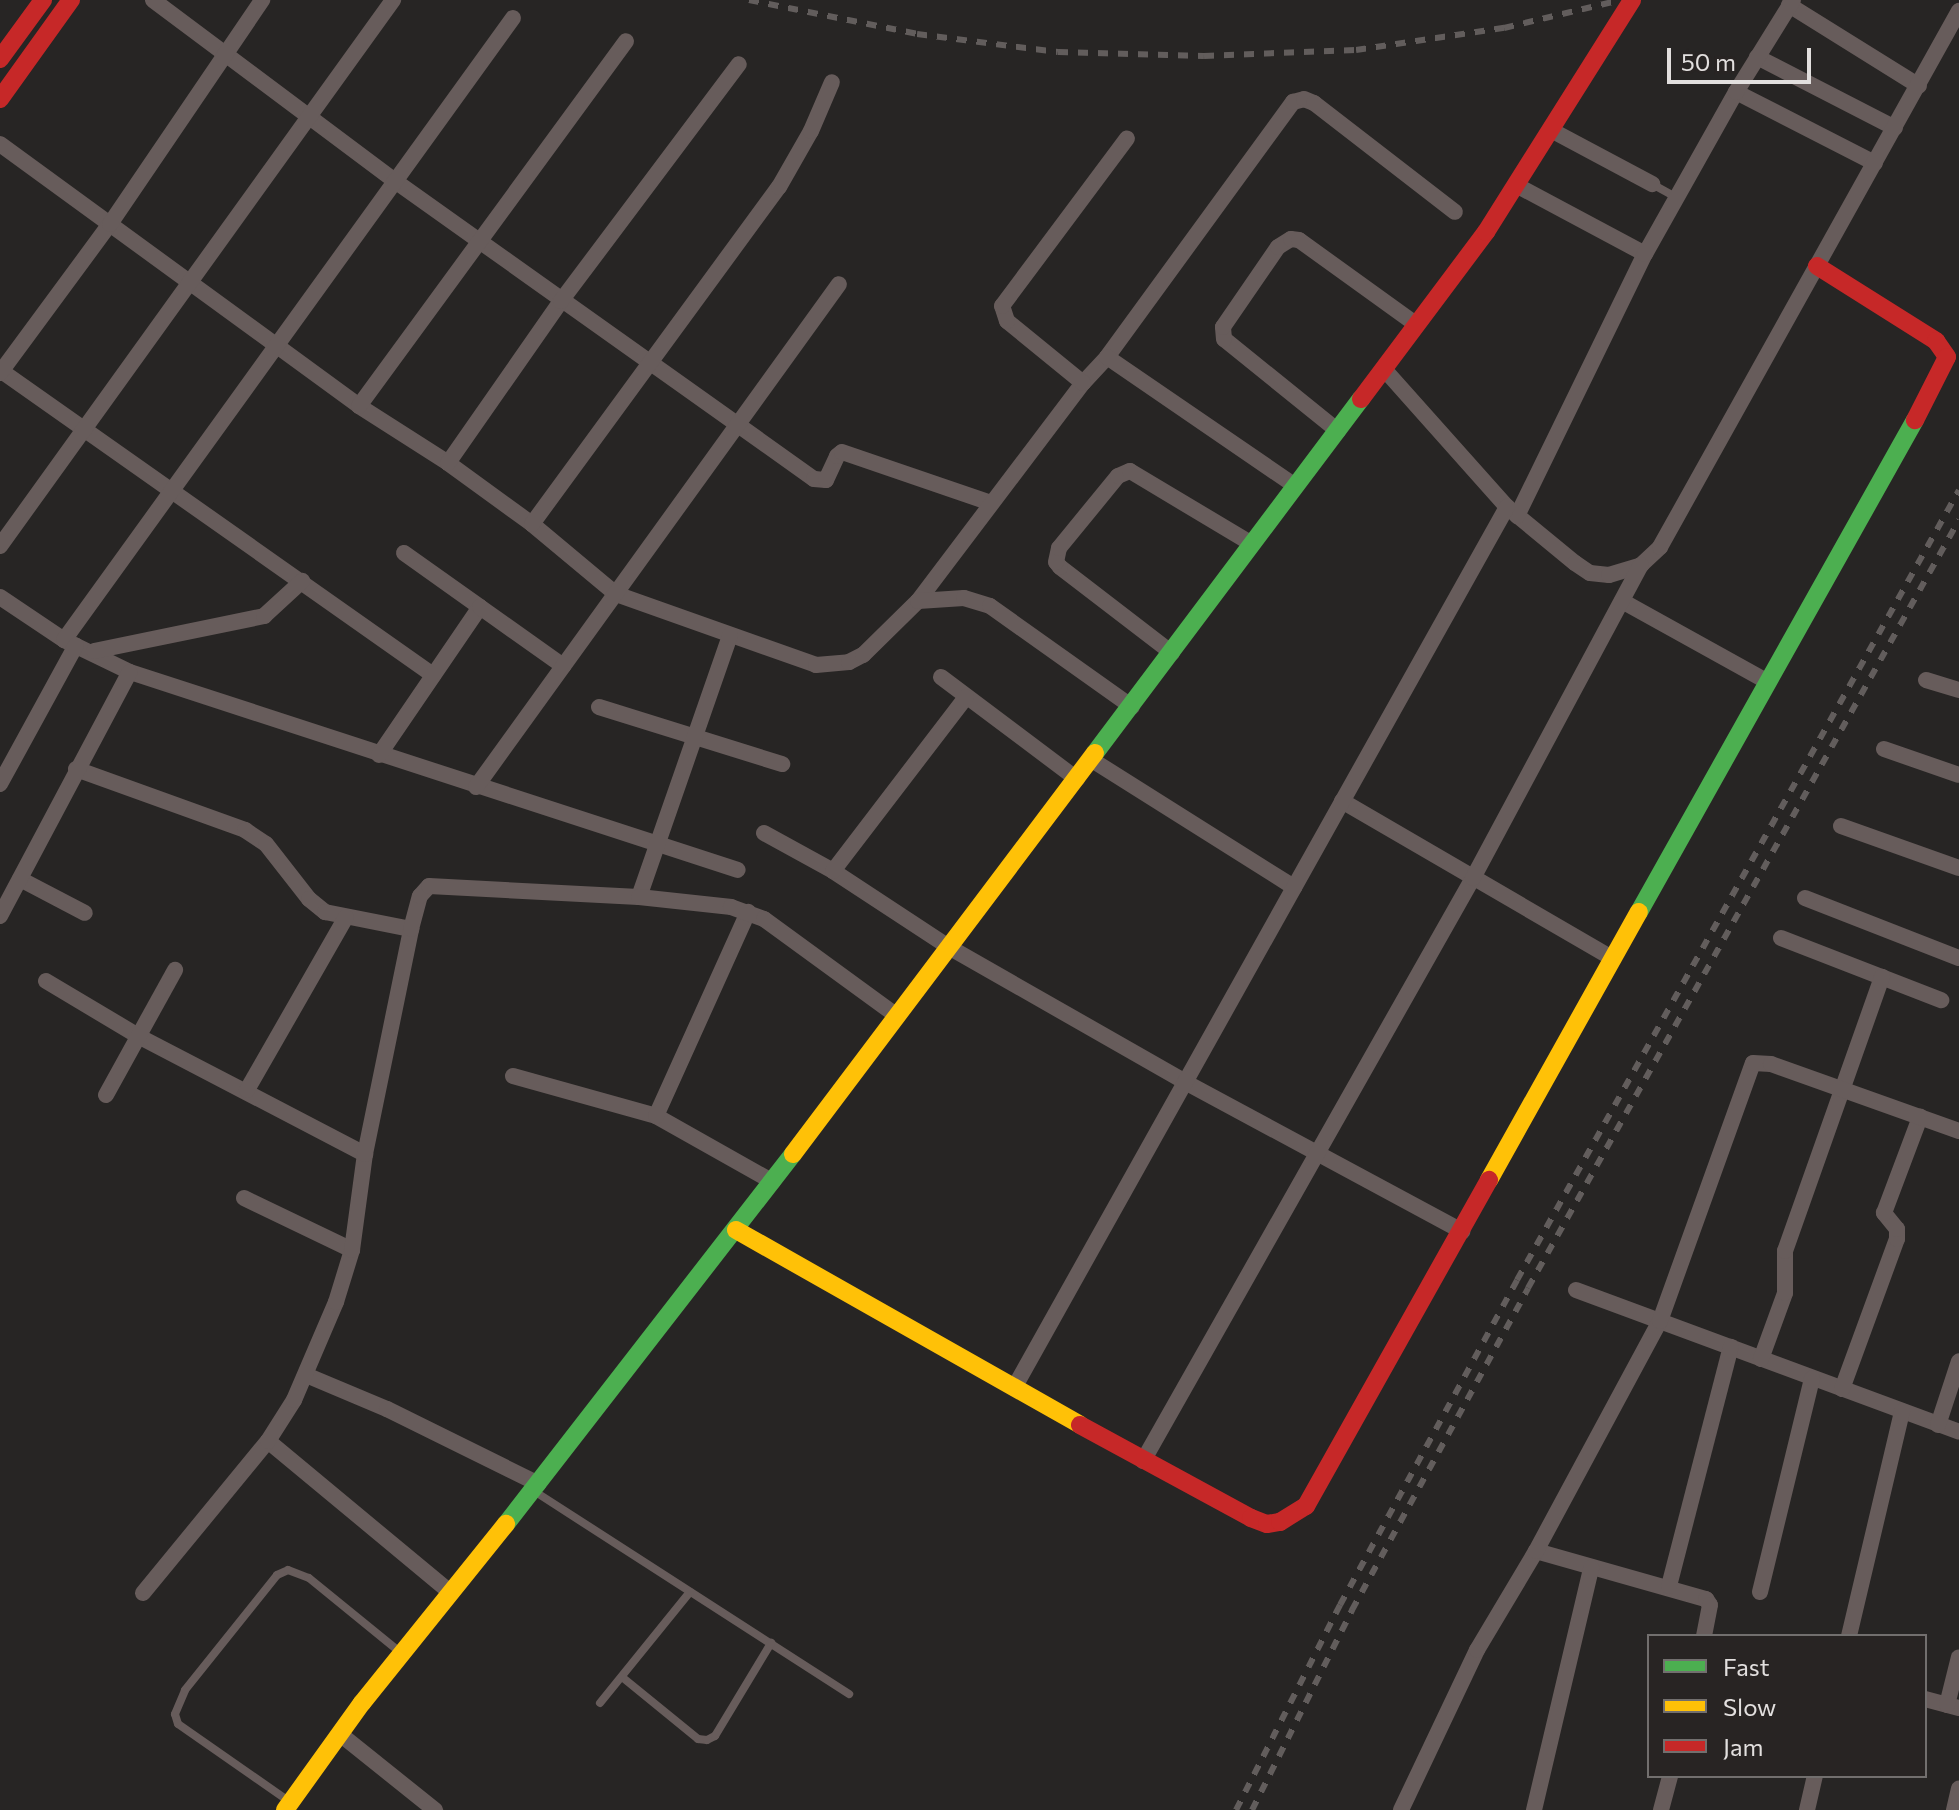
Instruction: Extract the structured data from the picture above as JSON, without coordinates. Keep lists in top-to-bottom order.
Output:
{
  "legend": ["Fast", "Slow", "Jam"],
  "scale_bar": "50 m"
}
